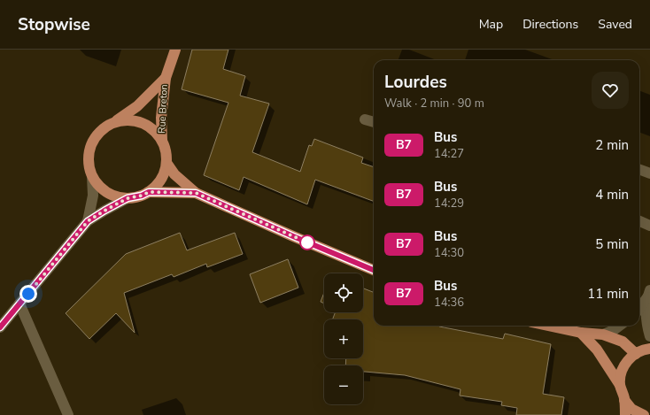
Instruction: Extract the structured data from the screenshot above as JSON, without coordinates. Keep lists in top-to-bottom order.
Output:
{
  "streets": {
    "main road": ["Rue Breton"]
  },
  "lines": ["bus line B7"],
  "page": {
    "header": "Stopwise",
    "nav": ["Map", "Directions", "Saved"],
    "heading": ["Lourdes", "Walk · 2 min · 90 m"],
    "list": [
      {
        "mark": "B7",
        "name": "Bus",
        "note": "14:27",
        "value": "2 min"
      },
      {
        "mark": "B7",
        "name": "Bus",
        "note": "14:29",
        "value": "4 min"
      },
      {
        "mark": "B7",
        "name": "Bus",
        "note": "14:30",
        "value": "5 min"
      },
      {
        "mark": "B7",
        "name": "Bus",
        "note": "14:36",
        "value": "11 min"
      }
    ],
    "map_buttons": ["+", "−"]
  }
}
